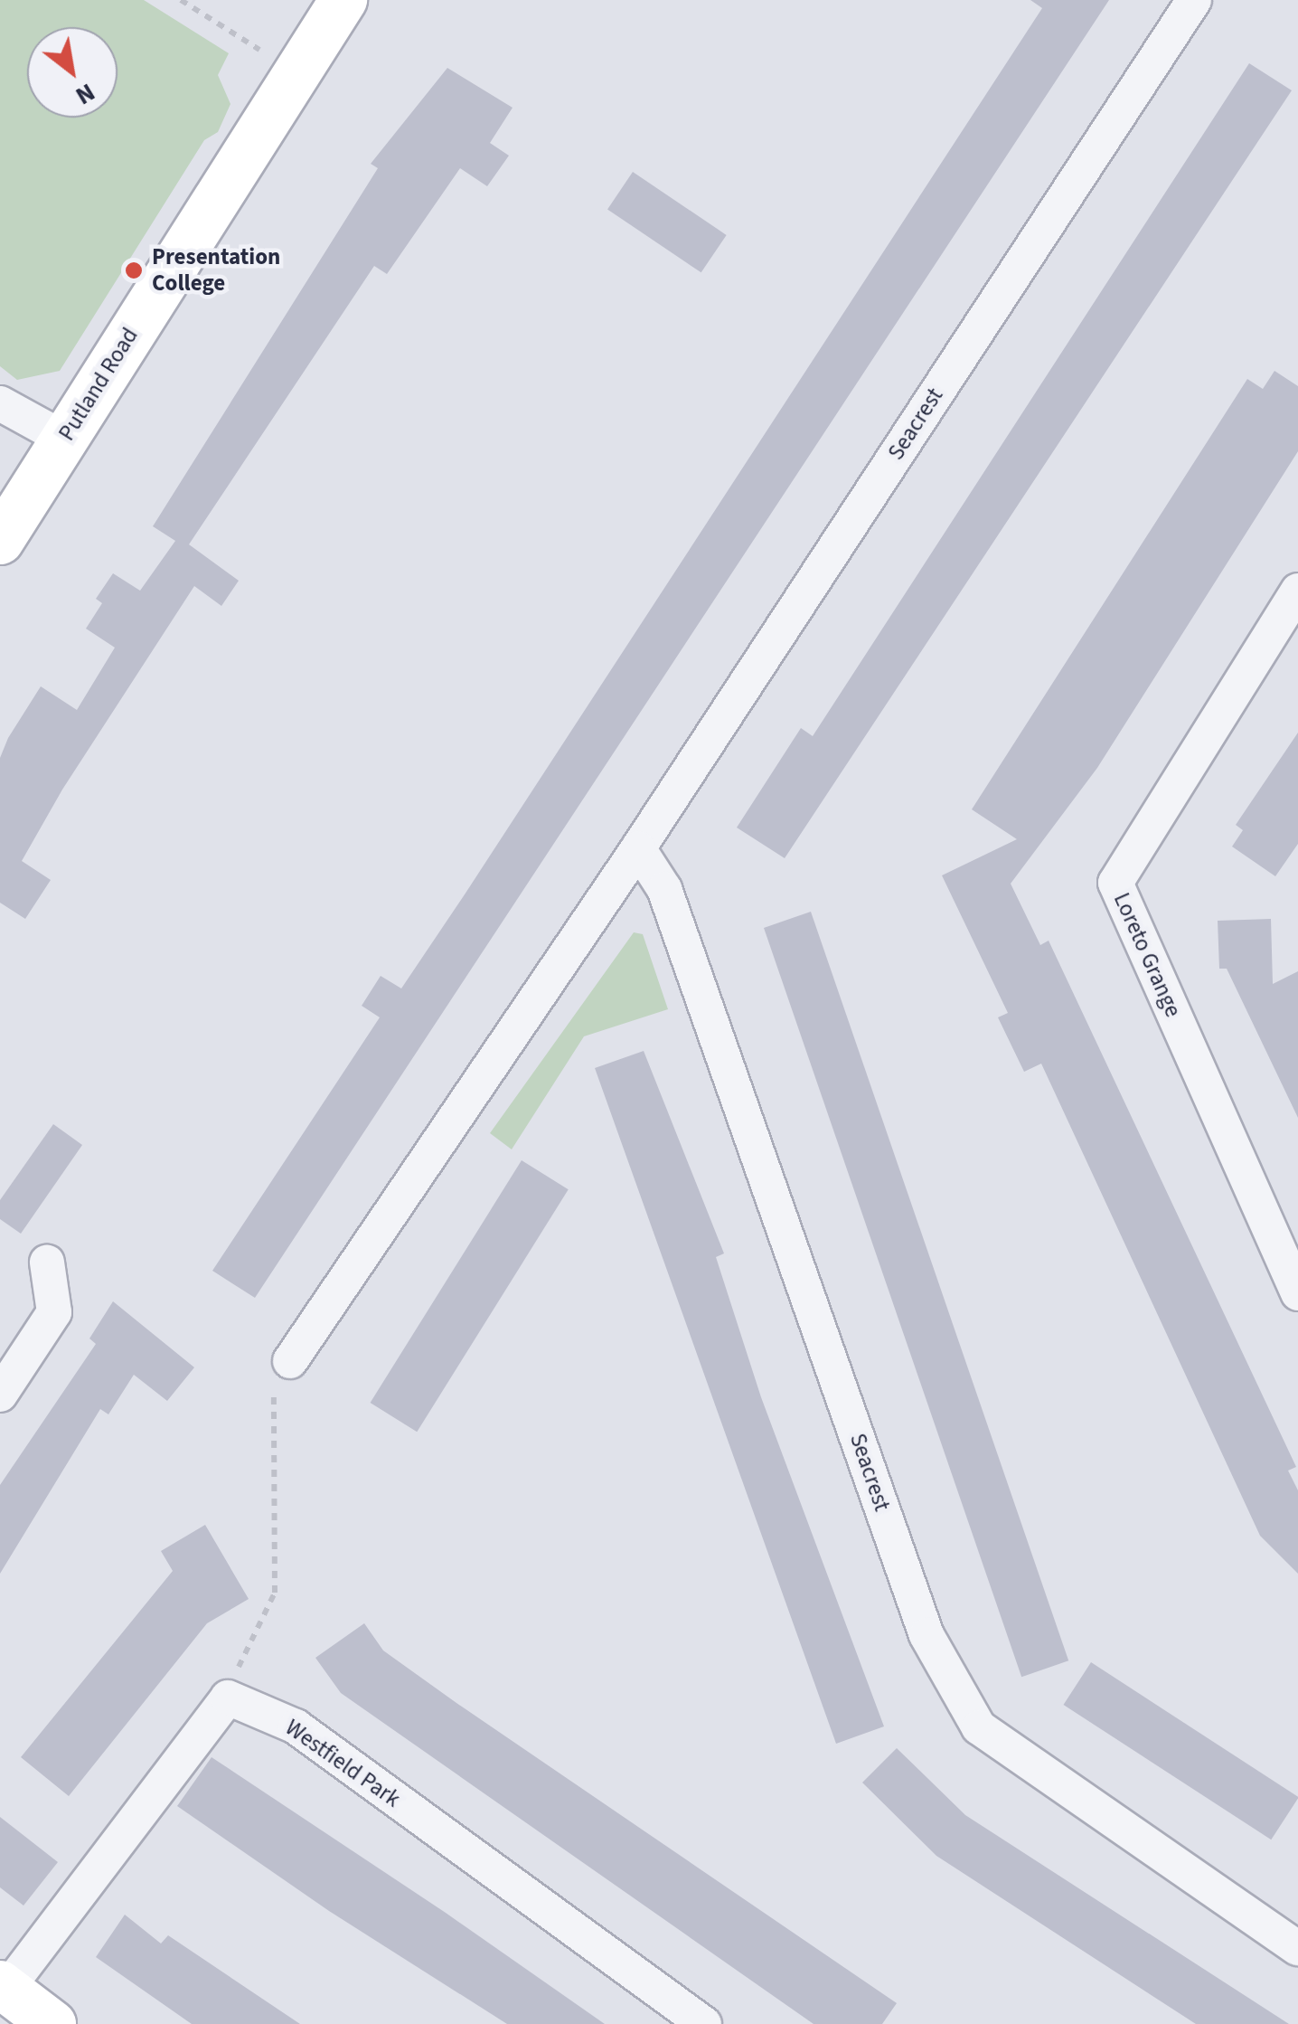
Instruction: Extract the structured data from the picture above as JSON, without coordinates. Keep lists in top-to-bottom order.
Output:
{
  "streets": {
    "main road": ["Putland Road"],
    "street": ["Seacrest", "Loreto Grange", "Westfield Park"]
  },
  "places": ["Presentation College"],
  "north": "bottom right"
}
